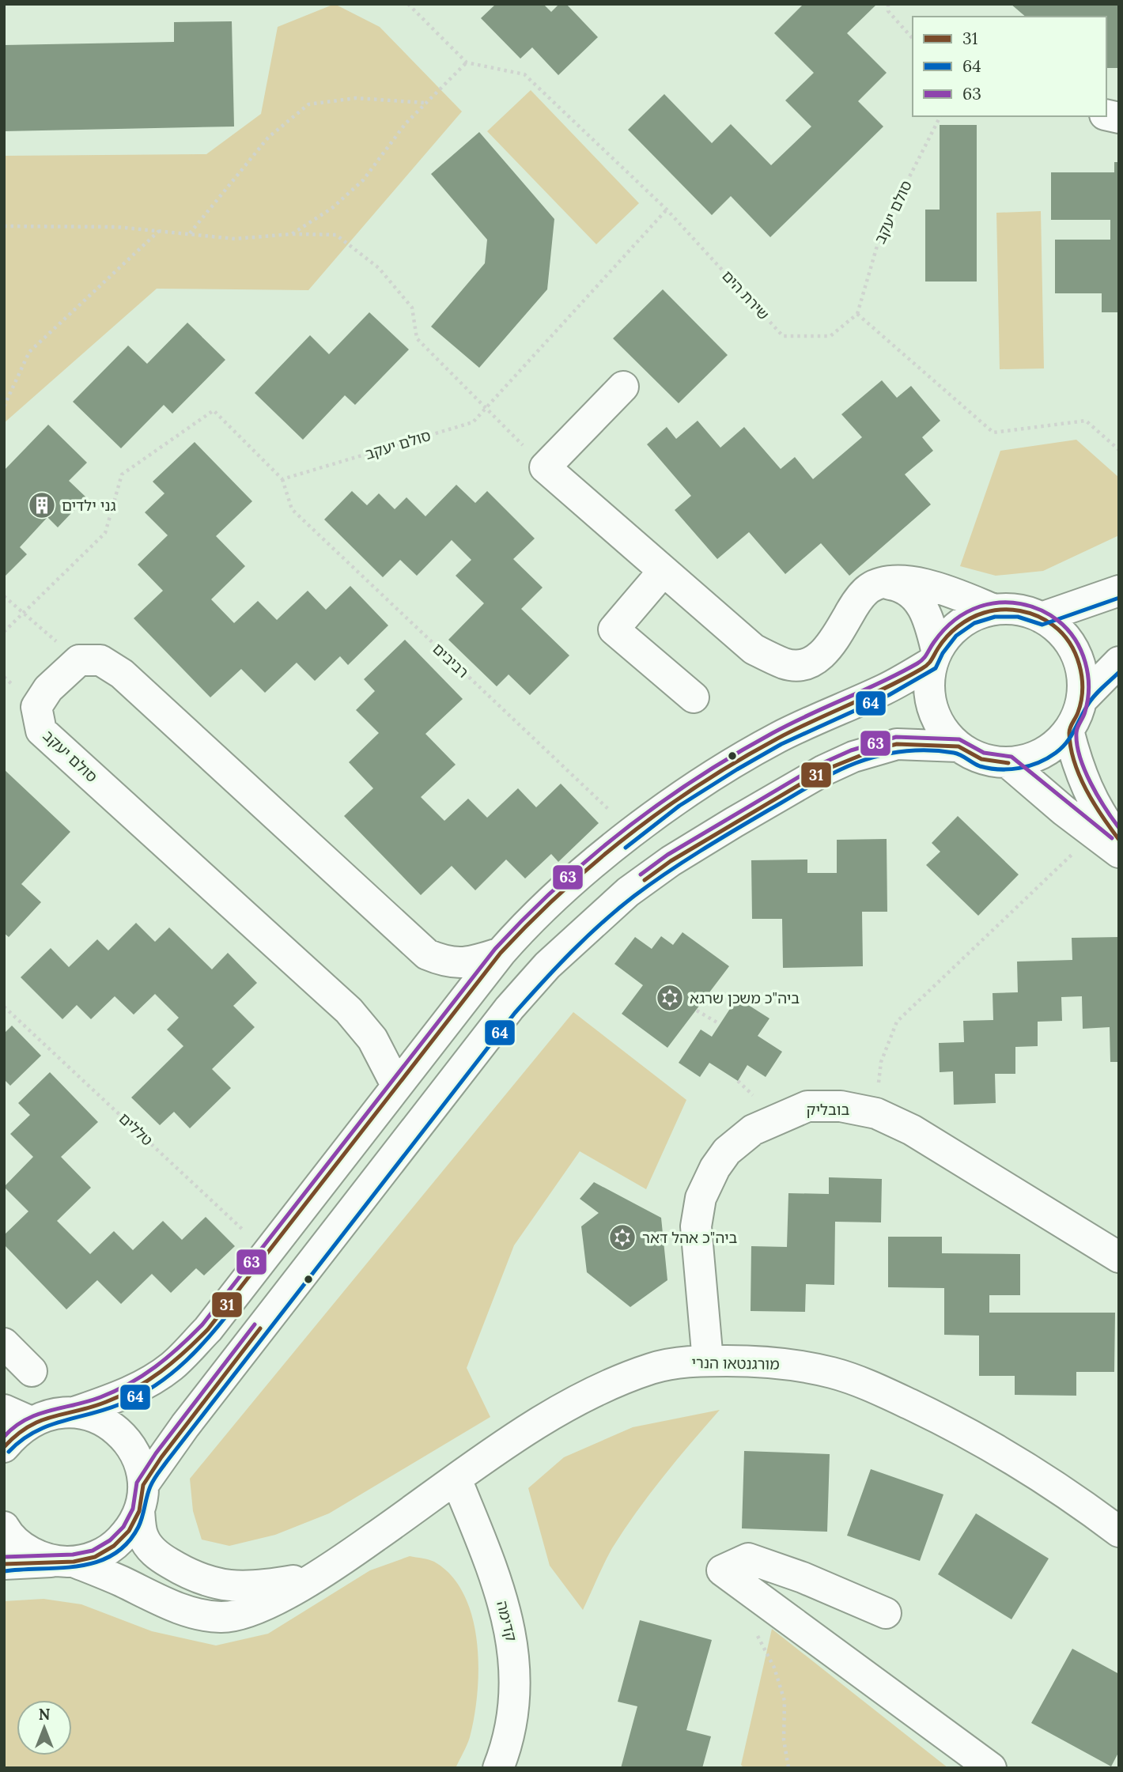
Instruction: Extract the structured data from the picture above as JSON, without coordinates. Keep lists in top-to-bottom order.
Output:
{
  "streets": {
    "street": [
      "סולם יעקב",
      "בובליק",
      "מורגנטאו הנרי",
      "קדימה"
    ],
    "path": ["שירת הים", "רביבים", "טללים"]
  },
  "crossings": [
    ["סולם יעקב", "שירת הים"],
    ["סולם יעקב", "רביבים"],
    ["בובליק", "מורגנטאו הנרי"],
    ["מורגנטאו הנרי", "קדימה"]
  ],
  "places": {
    "building": ["גני ילדים"],
    "synagogue": ["ביה\"כ משכן שרגא", "ביה\"כ אהל דאר"]
  },
  "lines": ["transit line 64", "transit line 63", "transit line 31"],
  "legend": ["31", "64", "63"],
  "north": "top"
}
